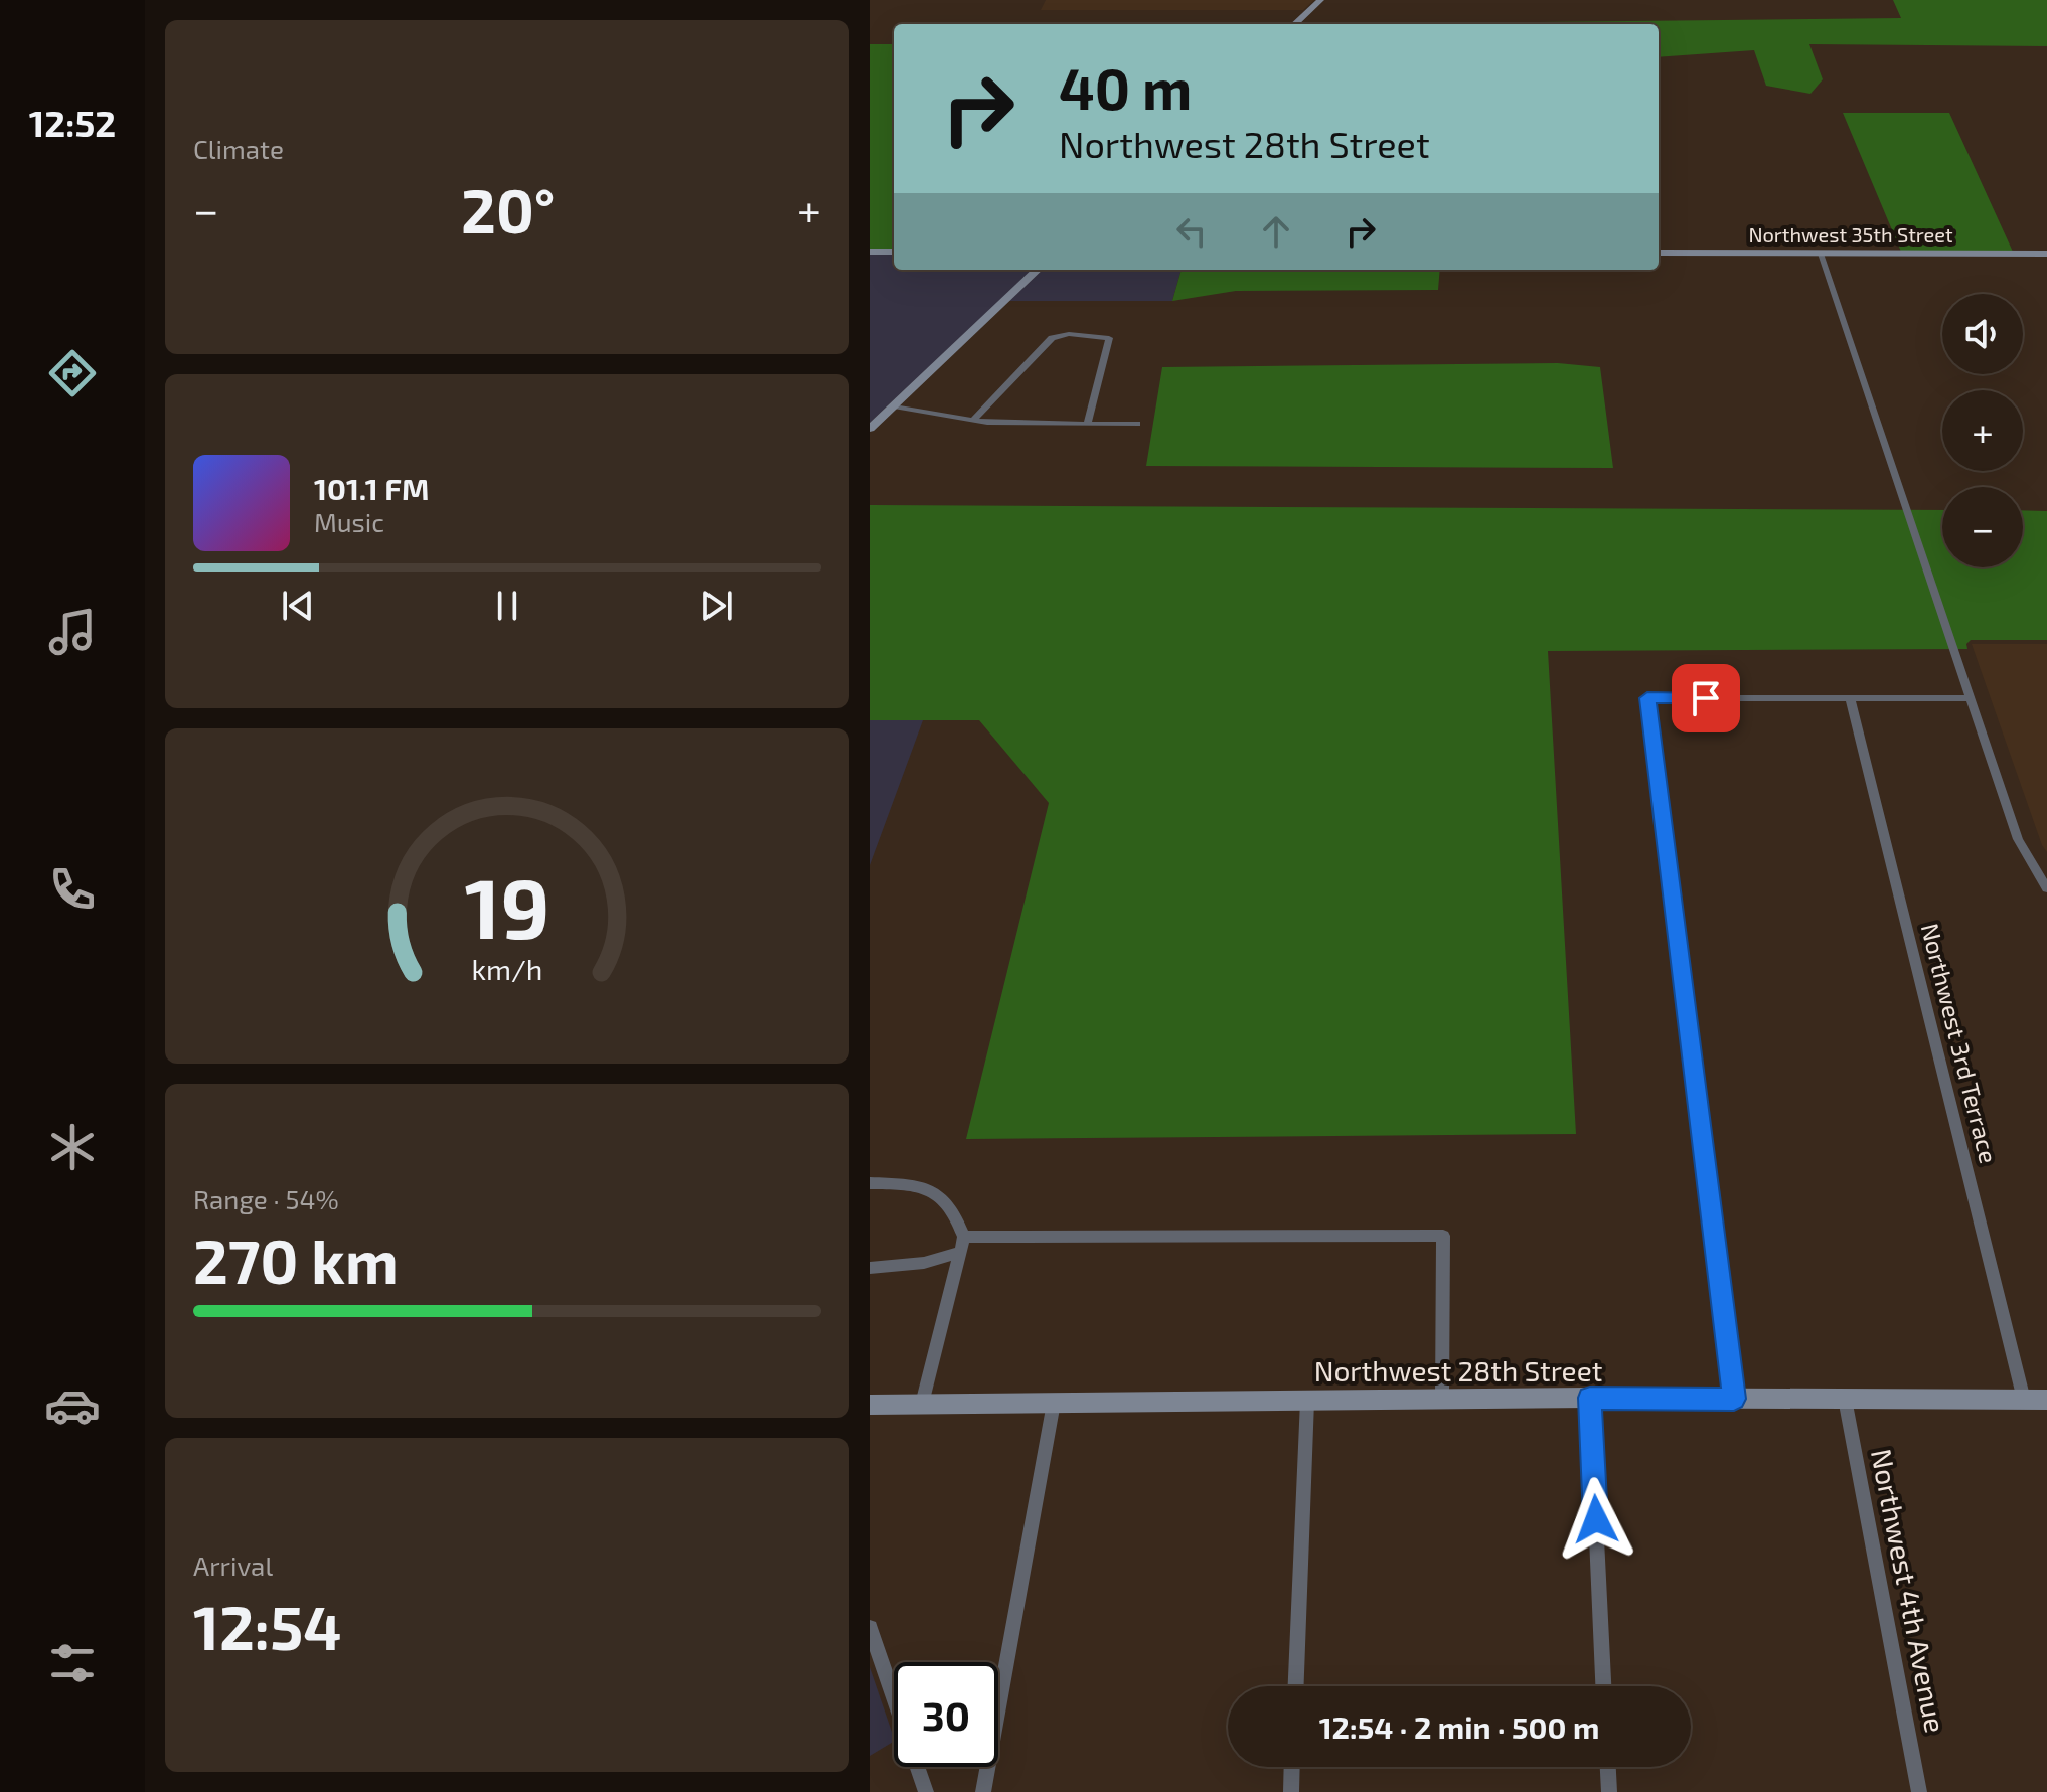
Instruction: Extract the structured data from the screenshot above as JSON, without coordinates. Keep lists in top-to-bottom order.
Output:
{
  "streets": {
    "street": [
      "Northwest 35th Street",
      "Northwest 3rd Terrace",
      "Northwest 28th Street",
      "Northwest 4th Avenue"
    ]
  },
  "crossings": [
    ["Northwest 3rd Terrace", "Northwest 28th Street"],
    ["Northwest 28th Street", "Northwest 4th Avenue"]
  ],
  "page": {
    "tabs": "12:52",
    "tile": [
      "Climate",
      ["Range · 54%", "270 km"],
      ["Arrival", "12:54"]
    ],
    "turn": ["40 m", "Northwest 28th Street"],
    "heat": ["−", "20°", "+"],
    "map_buttons": ["+", "−"],
    "song": ["101.1 FM", "Music"],
    "limit": "30",
    "trip": "12:54 · 2 min · 500 m",
    "gauge": ["19", "km/h"]
  }
}
